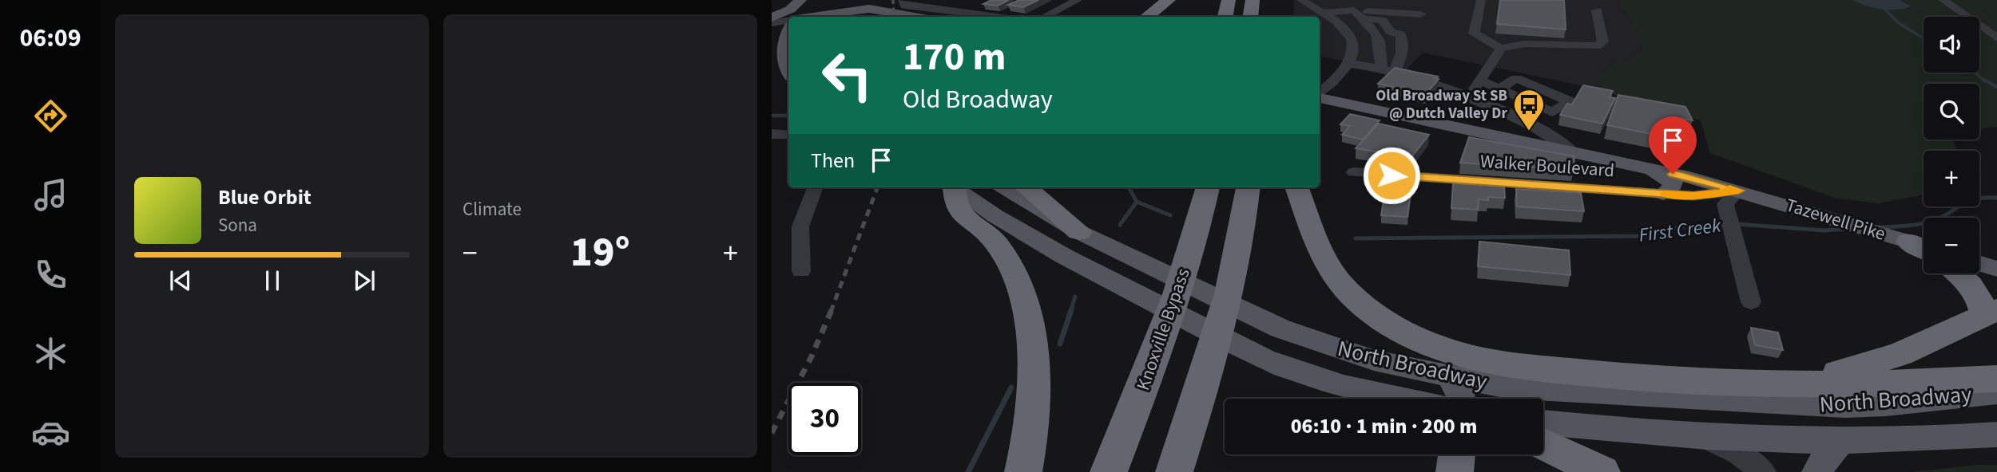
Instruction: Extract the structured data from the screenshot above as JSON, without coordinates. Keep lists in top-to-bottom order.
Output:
{
  "streets": {
    "highway": ["Knoxville Bypass"],
    "main road": ["Tazewell Pike", "North Broadway"],
    "street": ["Walker Boulevard"]
  },
  "crossings": [
    ["Walker Boulevard", "Tazewell Pike"]
  ],
  "water": ["First Creek"],
  "places": {
    "bus stop": ["Old Broadway St SB @ Dutch Valley Dr"]
  },
  "page": {
    "tabs": "06:09",
    "tile": "Climate",
    "map_buttons": ["+", "−"],
    "turn": ["170 m", "Old Broadway"],
    "then": "Then",
    "song": ["Blue Orbit", "Sona"],
    "heat": ["−", "19°", "+"],
    "limit": "30",
    "trip": "06:10 · 1 min · 200 m"
  }
}
